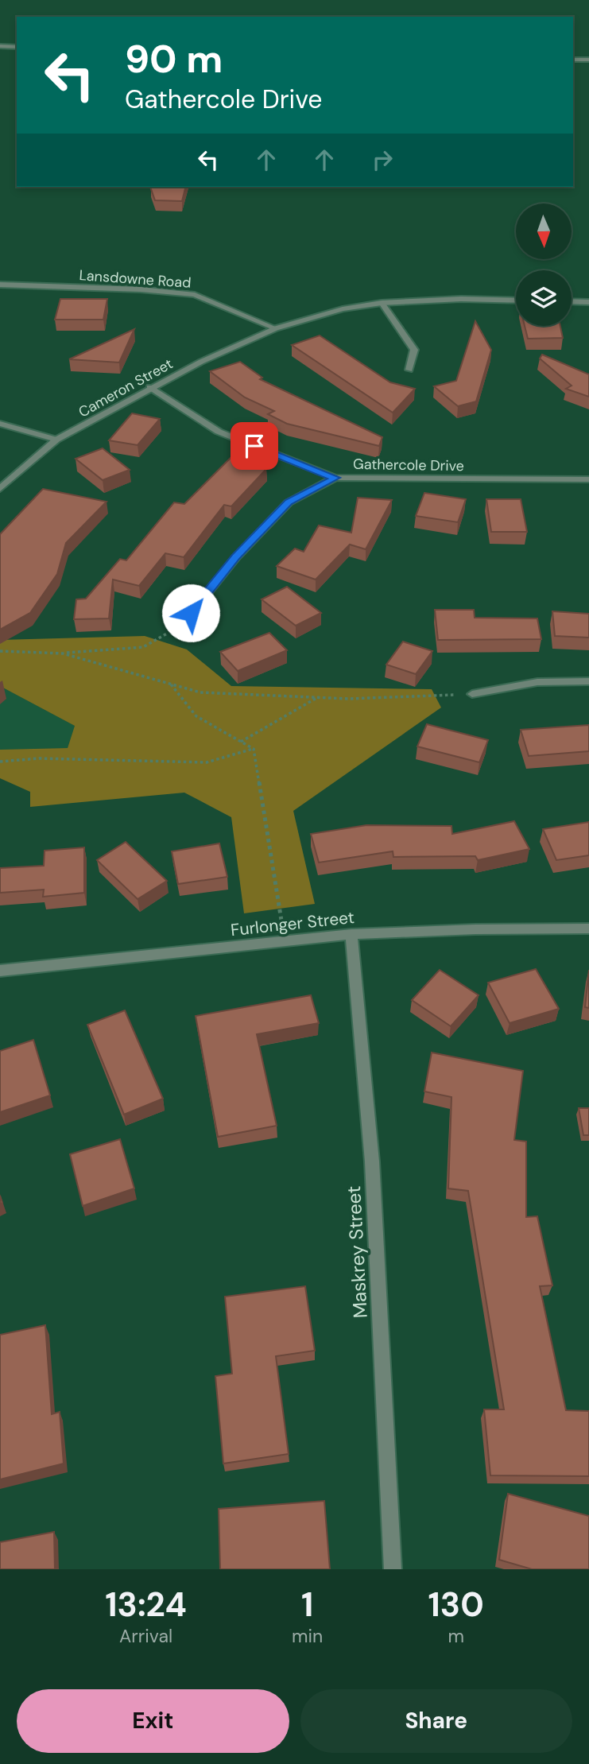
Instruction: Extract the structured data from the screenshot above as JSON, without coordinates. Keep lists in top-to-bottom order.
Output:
{
  "streets": {
    "street": [
      "Lansdowne Road",
      "Cameron Street",
      "Gathercole Drive",
      "Furlonger Street",
      "Maskrey Street"
    ]
  },
  "crossings": [
    ["Lansdowne Road", "Cameron Street"],
    ["Cameron Street", "Gathercole Drive"],
    ["Furlonger Street", "Maskrey Street"]
  ],
  "north": "bottom",
  "page": {
    "turn": ["90 m", "Gathercole Drive"],
    "eta": [
      "13:24",
      "Arrival",
      "1",
      "min",
      "130",
      "m"
    ],
    "buttons": ["Exit", "Share"]
  }
}
